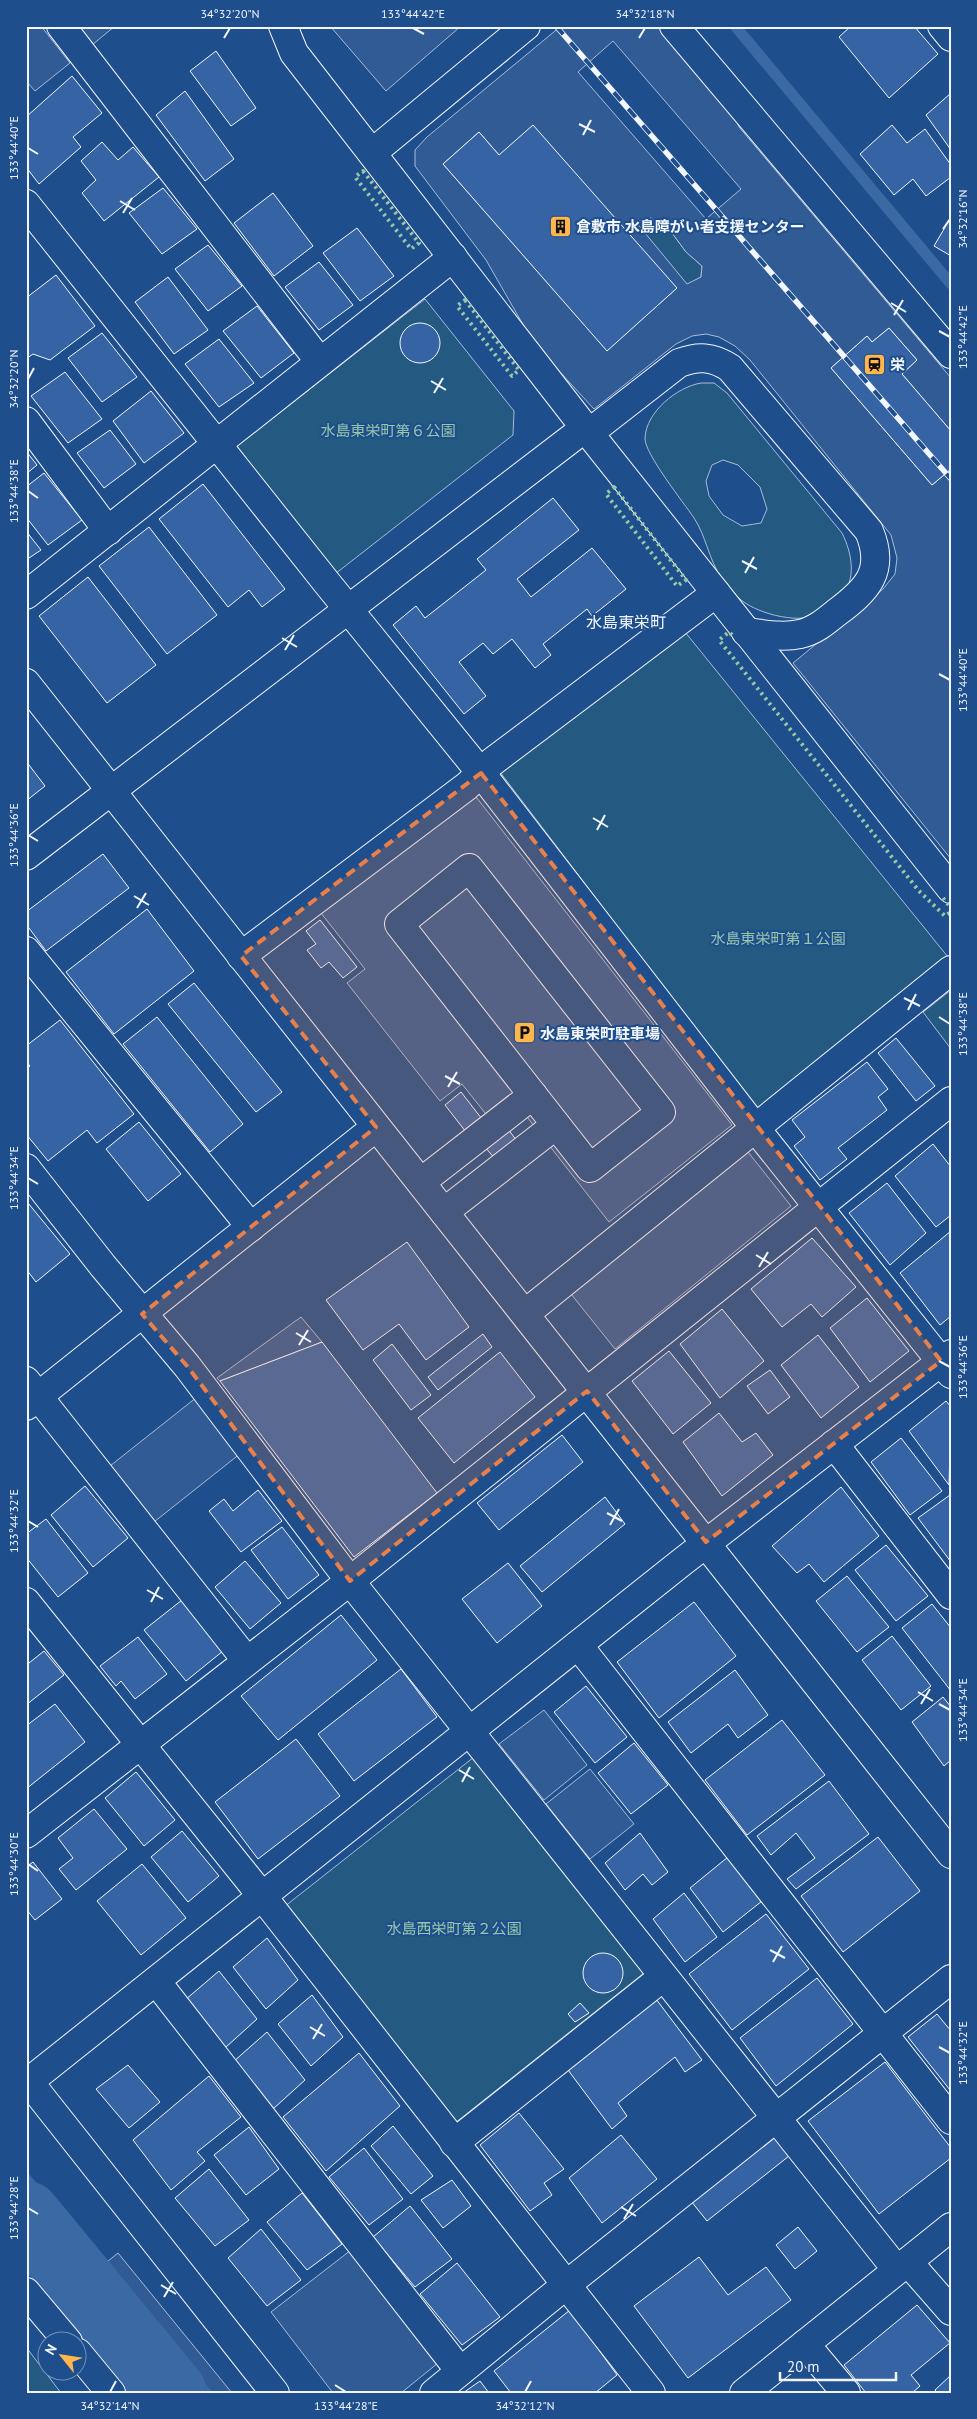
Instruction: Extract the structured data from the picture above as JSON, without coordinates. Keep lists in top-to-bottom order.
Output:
{
  "districts": ["水島東栄町"],
  "parks": ["水島東栄町第６公園", "水島東栄町第１公園", "水島西栄町第２公園"],
  "places": {
    "building": ["倉敷市 水島障がい者支援センター"],
    "station": ["栄"],
    "parking": ["水島東栄町駐車場"]
  },
  "scale_bar": "20 m",
  "north": "top left",
  "coordinates": [
    "34°32'20\"N",
    "133°44'42\"E",
    "34°32'18\"N",
    "133°44'40\"E",
    "34°32'16\"N",
    "133°44'38\"E",
    "133°44'36\"E",
    "133°44'34\"E",
    "133°44'32\"E",
    "133°44'30\"E",
    "133°44'28\"E",
    "34°32'14\"N",
    "34°32'12\"N"
  ]
}
